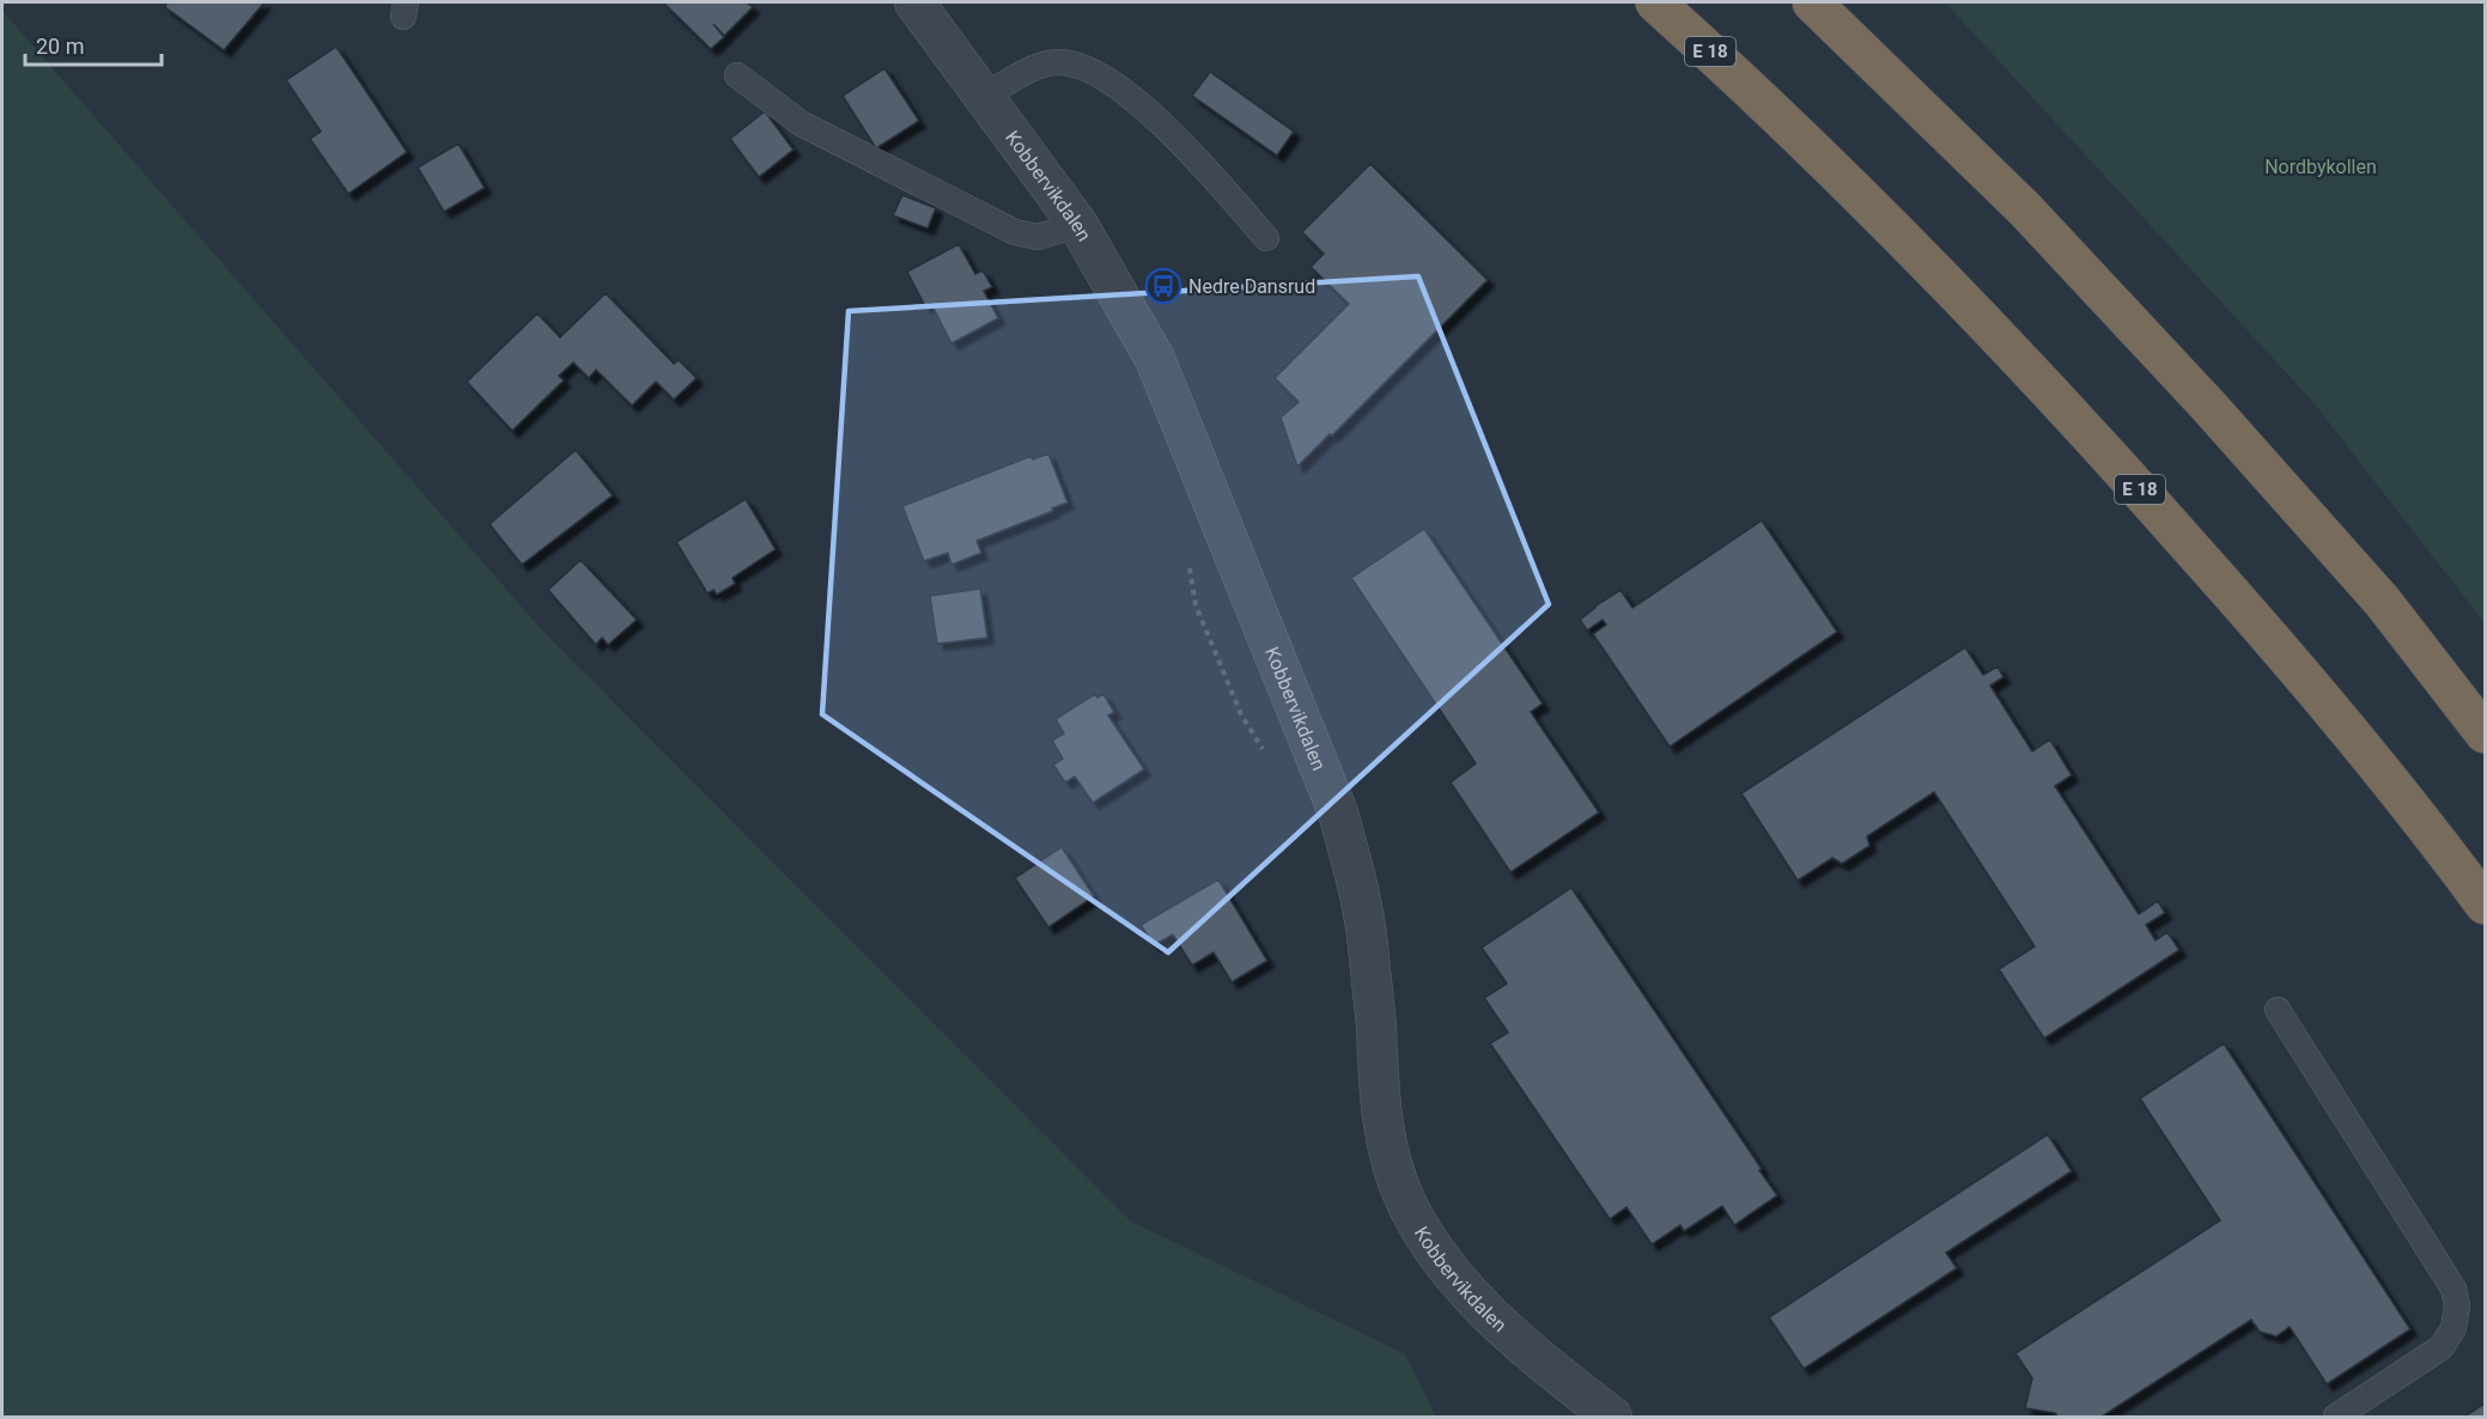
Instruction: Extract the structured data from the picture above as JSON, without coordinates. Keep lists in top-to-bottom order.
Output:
{
  "streets": {
    "highway": ["E 18"],
    "street": ["Kobbervikdalen"]
  },
  "parks": ["Nordbykollen"],
  "places": {
    "bus stop": ["Nedre Dansrud"]
  },
  "scale_bar": "20 m"
}
